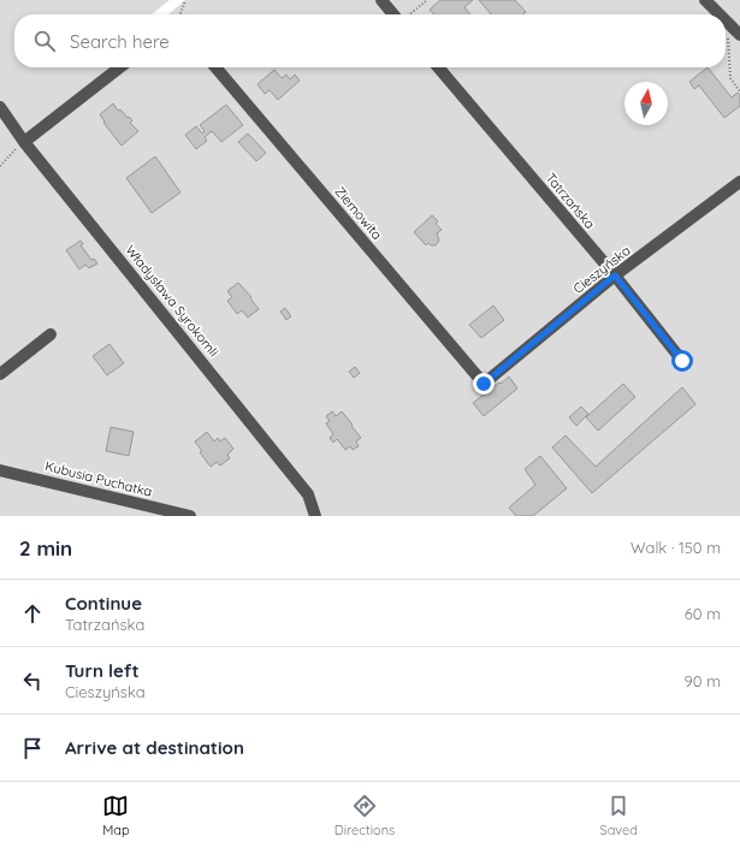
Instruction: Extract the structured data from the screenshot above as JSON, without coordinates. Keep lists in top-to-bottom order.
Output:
{
  "streets": {
    "street": [
      "Tatrzańska",
      "Ziemowita",
      "Cieszyńska",
      "Władysława Syrokomli",
      "Kubusia Puchatka"
    ]
  },
  "crossings": [
    ["Tatrzańska", "Cieszyńska"],
    ["Ziemowita", "Cieszyńska"]
  ],
  "north": "top",
  "page": {
    "search": "Search here",
    "heading": ["2 min", "Walk · 150 m"],
    "list": [
      ["Continue", "Tatrzańska", "60 m"],
      ["Turn left", "Cieszyńska", "90 m"],
      "Arrive at destination"
    ],
    "nav": ["Map", "Directions", "Saved"]
  }
}
